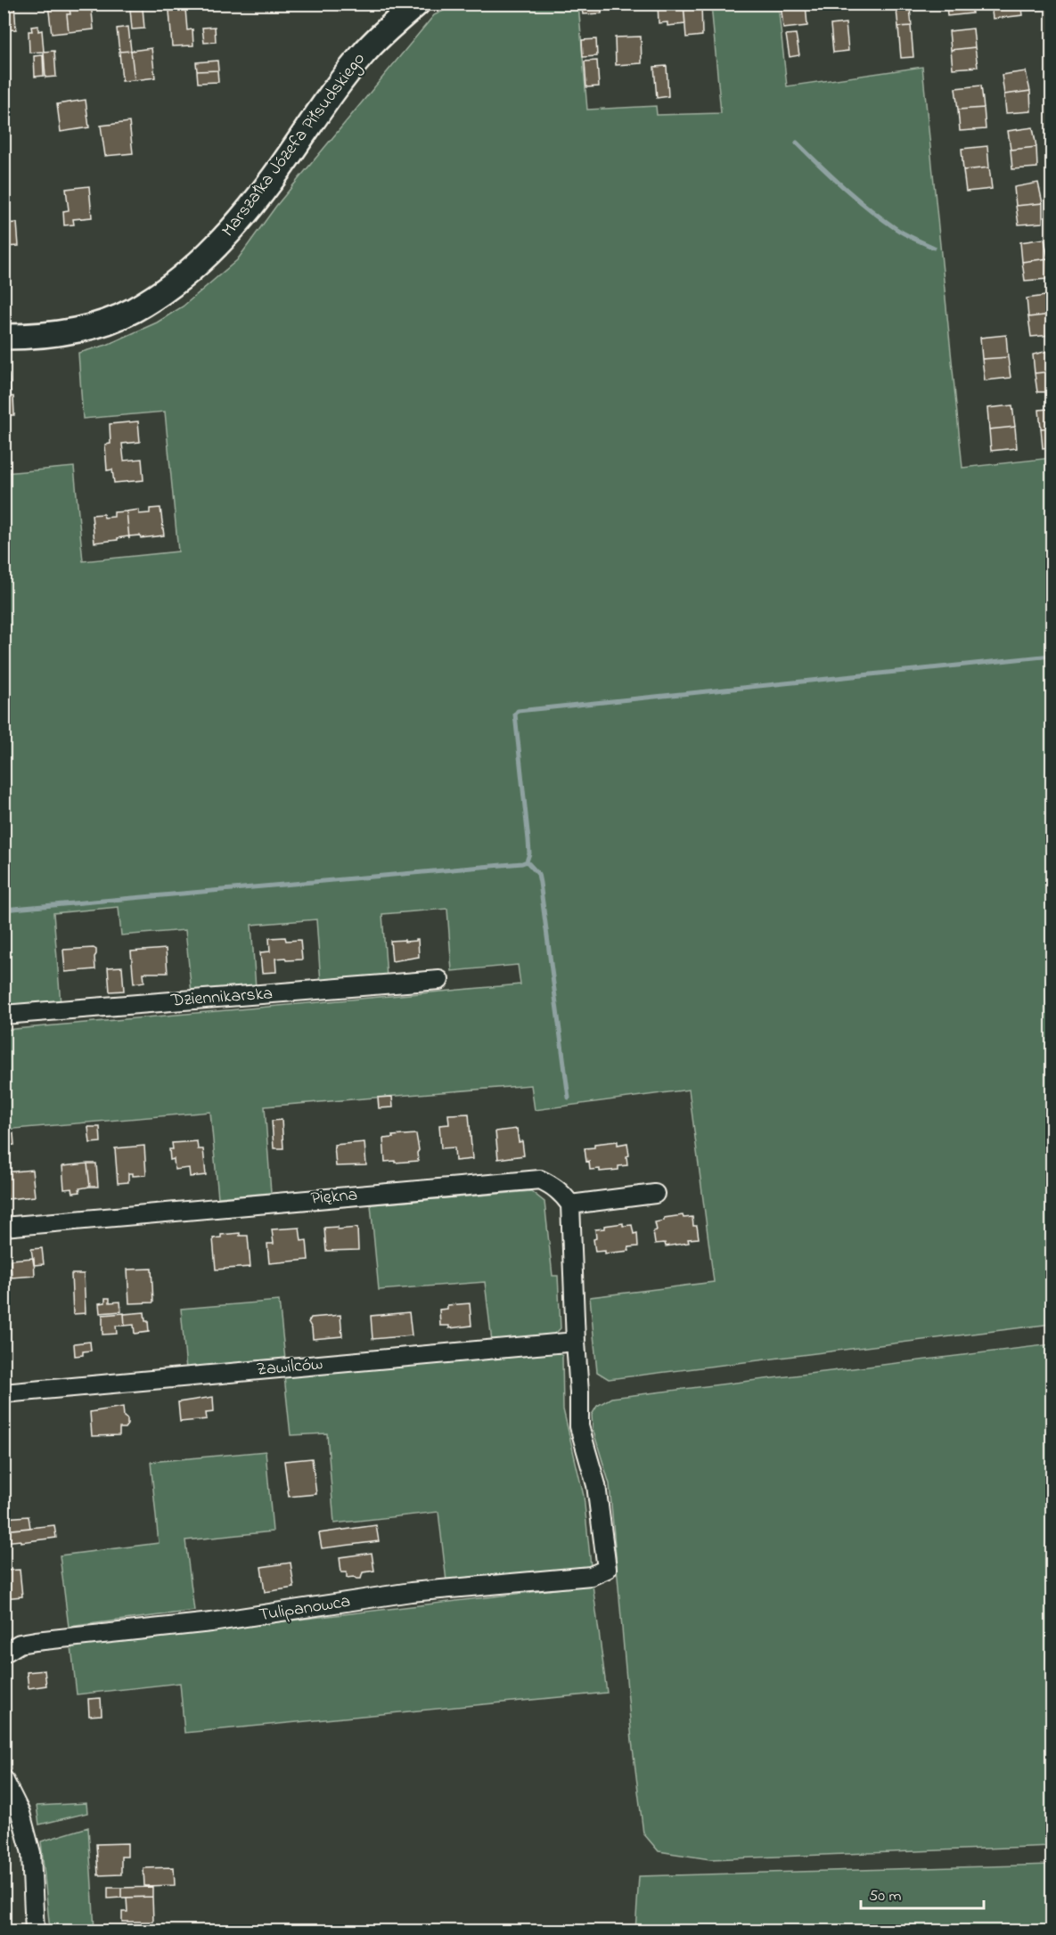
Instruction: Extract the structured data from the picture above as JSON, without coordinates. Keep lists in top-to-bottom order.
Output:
{
  "streets": {
    "street": [
      "Marszałka Józefa Piłsudskiego",
      "Dziennikarska",
      "Piękna",
      "Zawilców",
      "Tulipanowca"
    ]
  },
  "crossings": [
    ["Zawilców", "Tulipanowca"]
  ],
  "scale_bar": "50 m"
}
